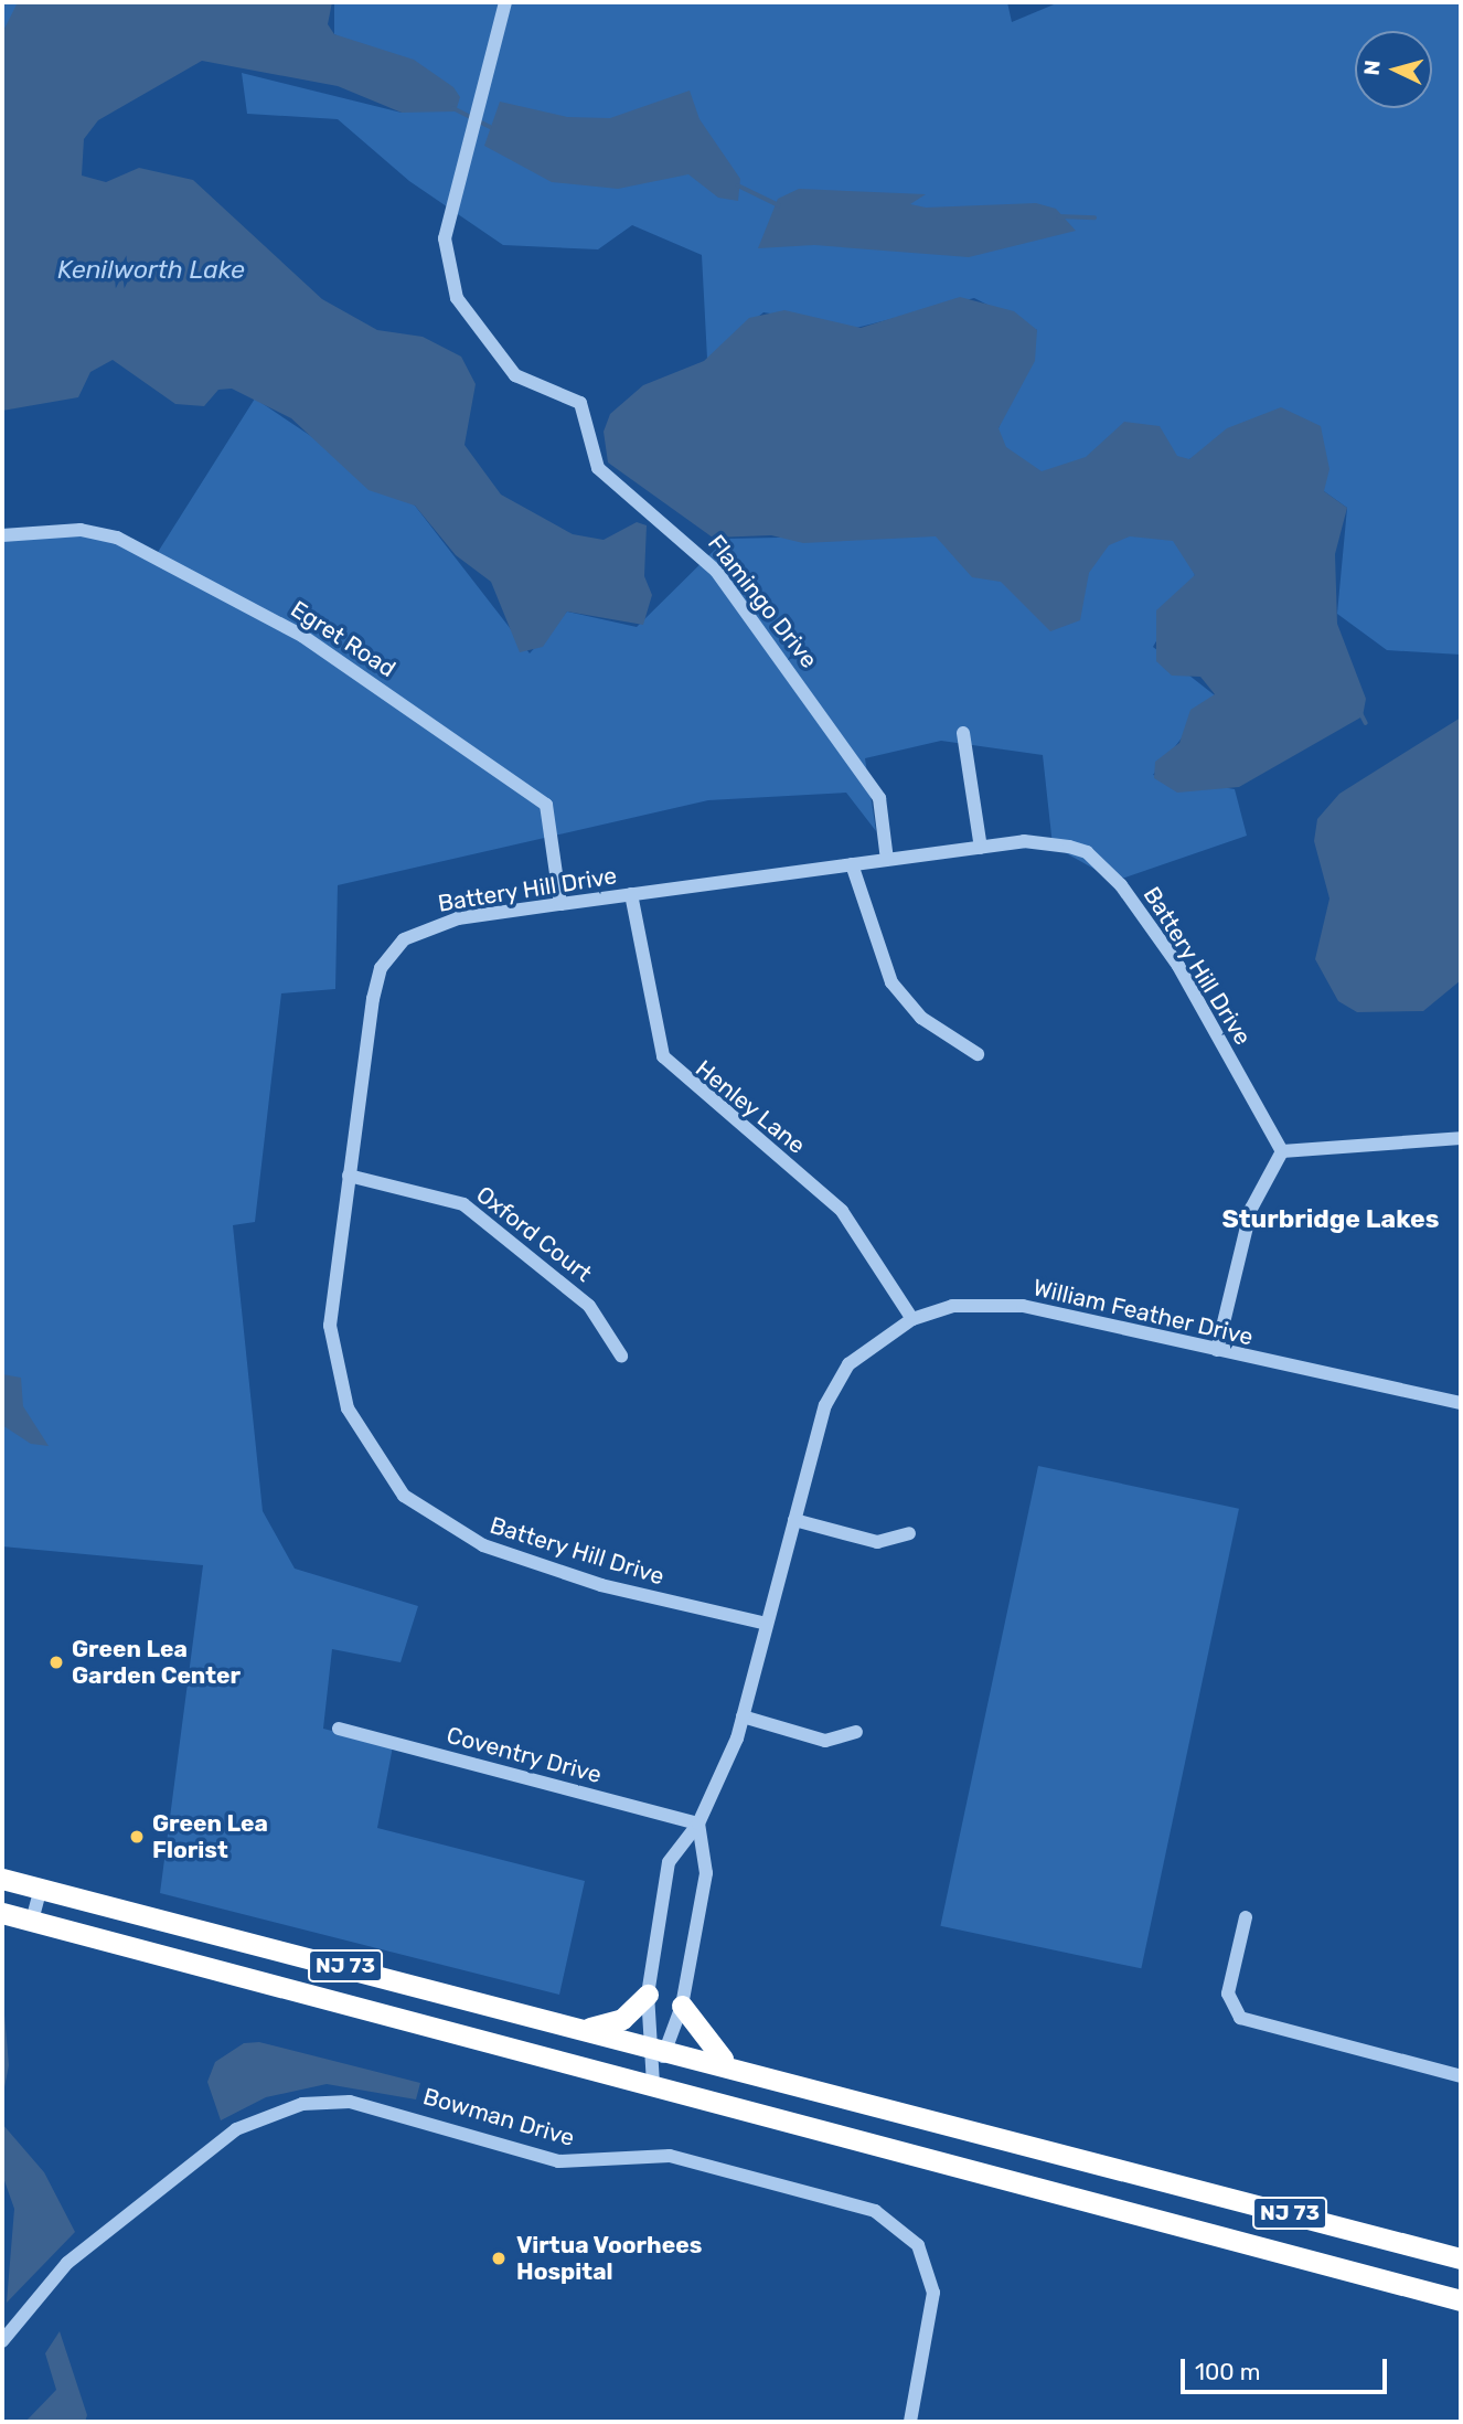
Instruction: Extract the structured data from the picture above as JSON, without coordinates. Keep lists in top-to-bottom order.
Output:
{
  "streets": {
    "highway": ["NJ 73"],
    "street": [
      "Flamingo Drive",
      "Egret Road",
      "Battery Hill Drive",
      "Henley Lane",
      "Oxford Court",
      "William Feather Drive",
      "Coventry Drive",
      "Bowman Drive"
    ]
  },
  "crossings": [
    ["Flamingo Drive", "Battery Hill Drive"],
    ["Egret Road", "Battery Hill Drive"],
    ["Battery Hill Drive", "Henley Lane"],
    ["Battery Hill Drive", "Oxford Court"],
    ["Battery Hill Drive", "William Feather Drive"],
    ["Henley Lane", "William Feather Drive"],
    ["William Feather Drive", "Coventry Drive"],
    ["William Feather Drive", "NJ 73"]
  ],
  "districts": ["Sturbridge Lakes"],
  "water": ["Kenilworth Lake"],
  "places": ["Green Lea Garden Center", "Green Lea Florist", "Virtua Voorhees Hospital"],
  "scale_bar": "100 m",
  "north": "left"
}
